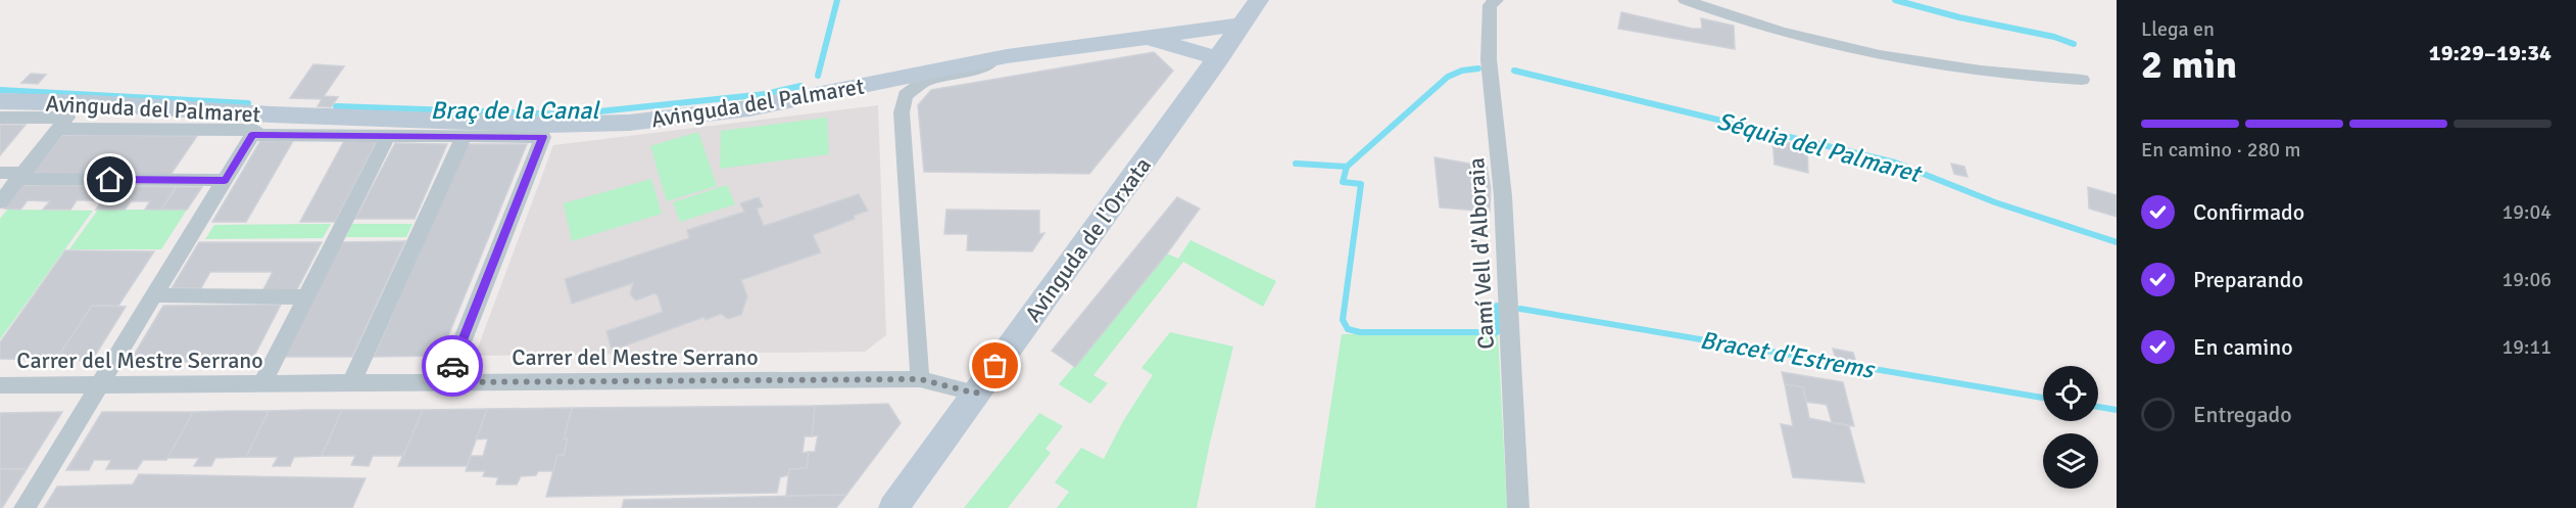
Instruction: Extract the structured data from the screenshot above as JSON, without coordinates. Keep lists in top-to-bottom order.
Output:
{
  "streets": {
    "main road": ["Avinguda del Palmaret", "Avinguda de l'Orxata"],
    "street": ["Camí Vell d'Alboraia", "Carrer del Mestre Serrano"]
  },
  "crossings": [
    ["Avinguda del Palmaret", "Avinguda de l'Orxata"],
    ["Avinguda de l'Orxata", "Carrer del Mestre Serrano"]
  ],
  "water": ["Braç de la Canal", "Séquia del Palmaret", "Bracet d'Estrems"],
  "page": {
    "heading": ["2 min", "Llega en", "19:29–19:34"],
    "bar": "En camino · 280 m",
    "list": [
      ["Confirmado", "19:04"],
      ["Preparando", "19:06"],
      ["En camino", "19:11"],
      "Entregado"
    ]
  }
}
